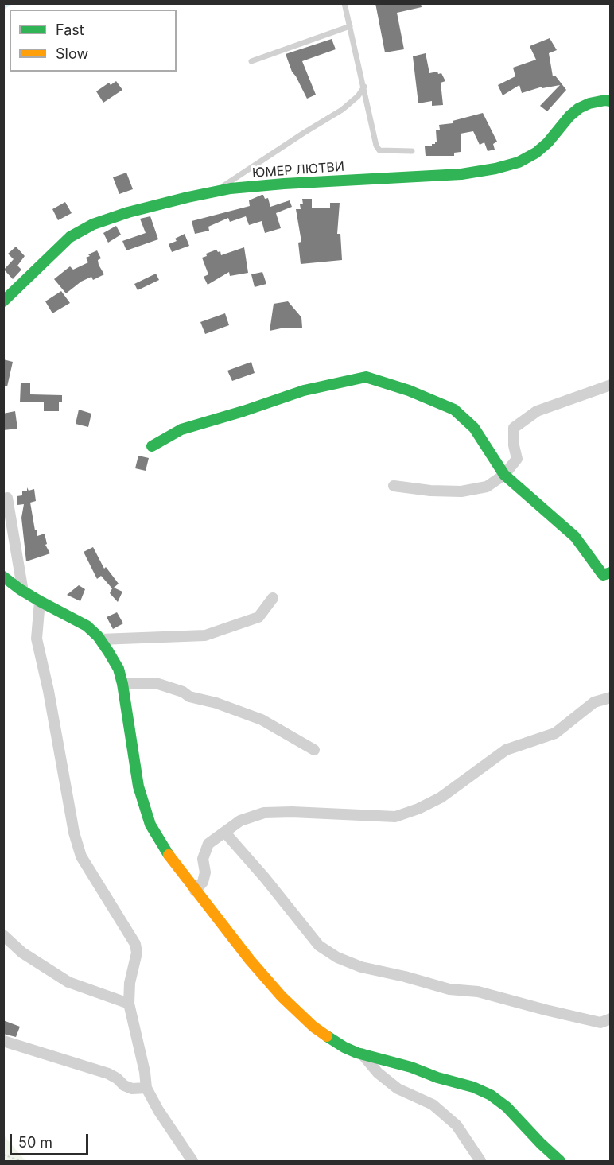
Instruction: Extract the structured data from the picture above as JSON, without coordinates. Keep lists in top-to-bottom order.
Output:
{
  "streets": {
    "street": ["ЮМЕР ЛЮТВИ"]
  },
  "legend": ["Fast", "Slow"],
  "scale_bar": "50 m"
}
